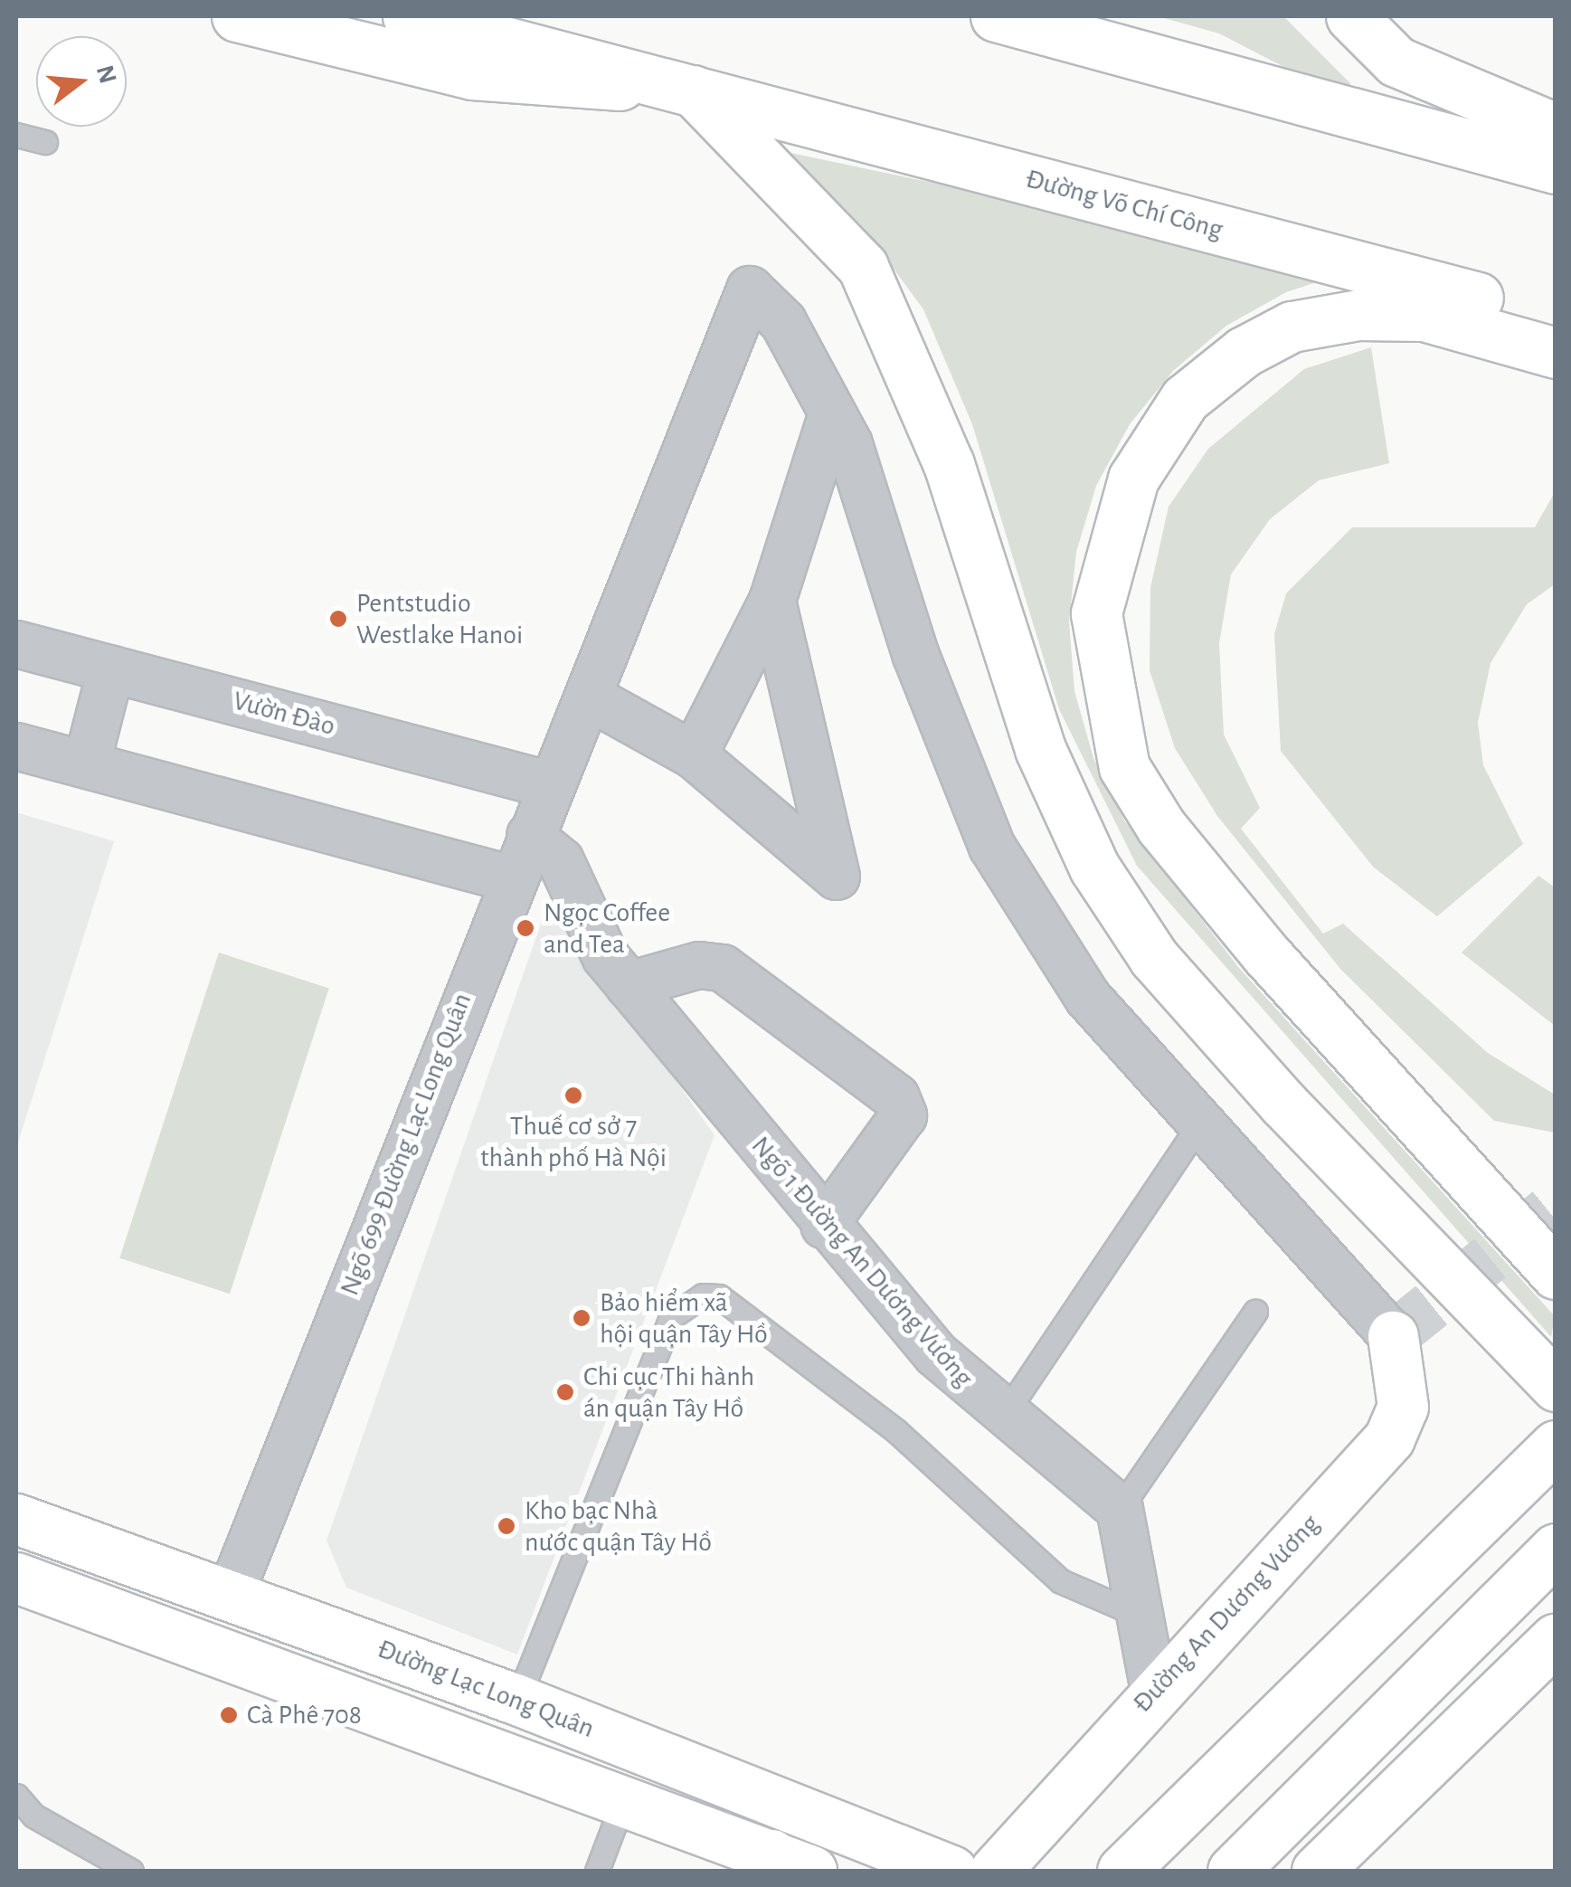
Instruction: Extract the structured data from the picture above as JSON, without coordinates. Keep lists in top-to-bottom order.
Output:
{
  "streets": {
    "main road": ["Đường Võ Chí Công", "Đường An Dương Vương", "Đường Lạc Long Quân"],
    "street": ["Vườn Đào", "Ngõ 699 Đường Lạc Long Quân", "Ngõ 1 Đường An Dương Vương"]
  },
  "crossings": [
    ["Vườn Đào", "Ngõ 699 Đường Lạc Long Quân"],
    ["Ngõ 699 Đường Lạc Long Quân", "Ngõ 1 Đường An Dương Vương"],
    ["Ngõ 699 Đường Lạc Long Quân", "Đường Lạc Long Quân"]
  ],
  "places": [
    "Pentstudio Westlake Hanoi",
    "Ngọc Coffee and Tea",
    "Thuế cơ sở 7 thành phố Hà Nội",
    "Bảo hiểm xã hội quận Tây Hồ",
    "Chi cục Thi hành án quận Tây Hồ",
    "Kho bạc Nhà nước quận Tây Hồ",
    "Cà Phê 708"
  ],
  "north": "right"
}
